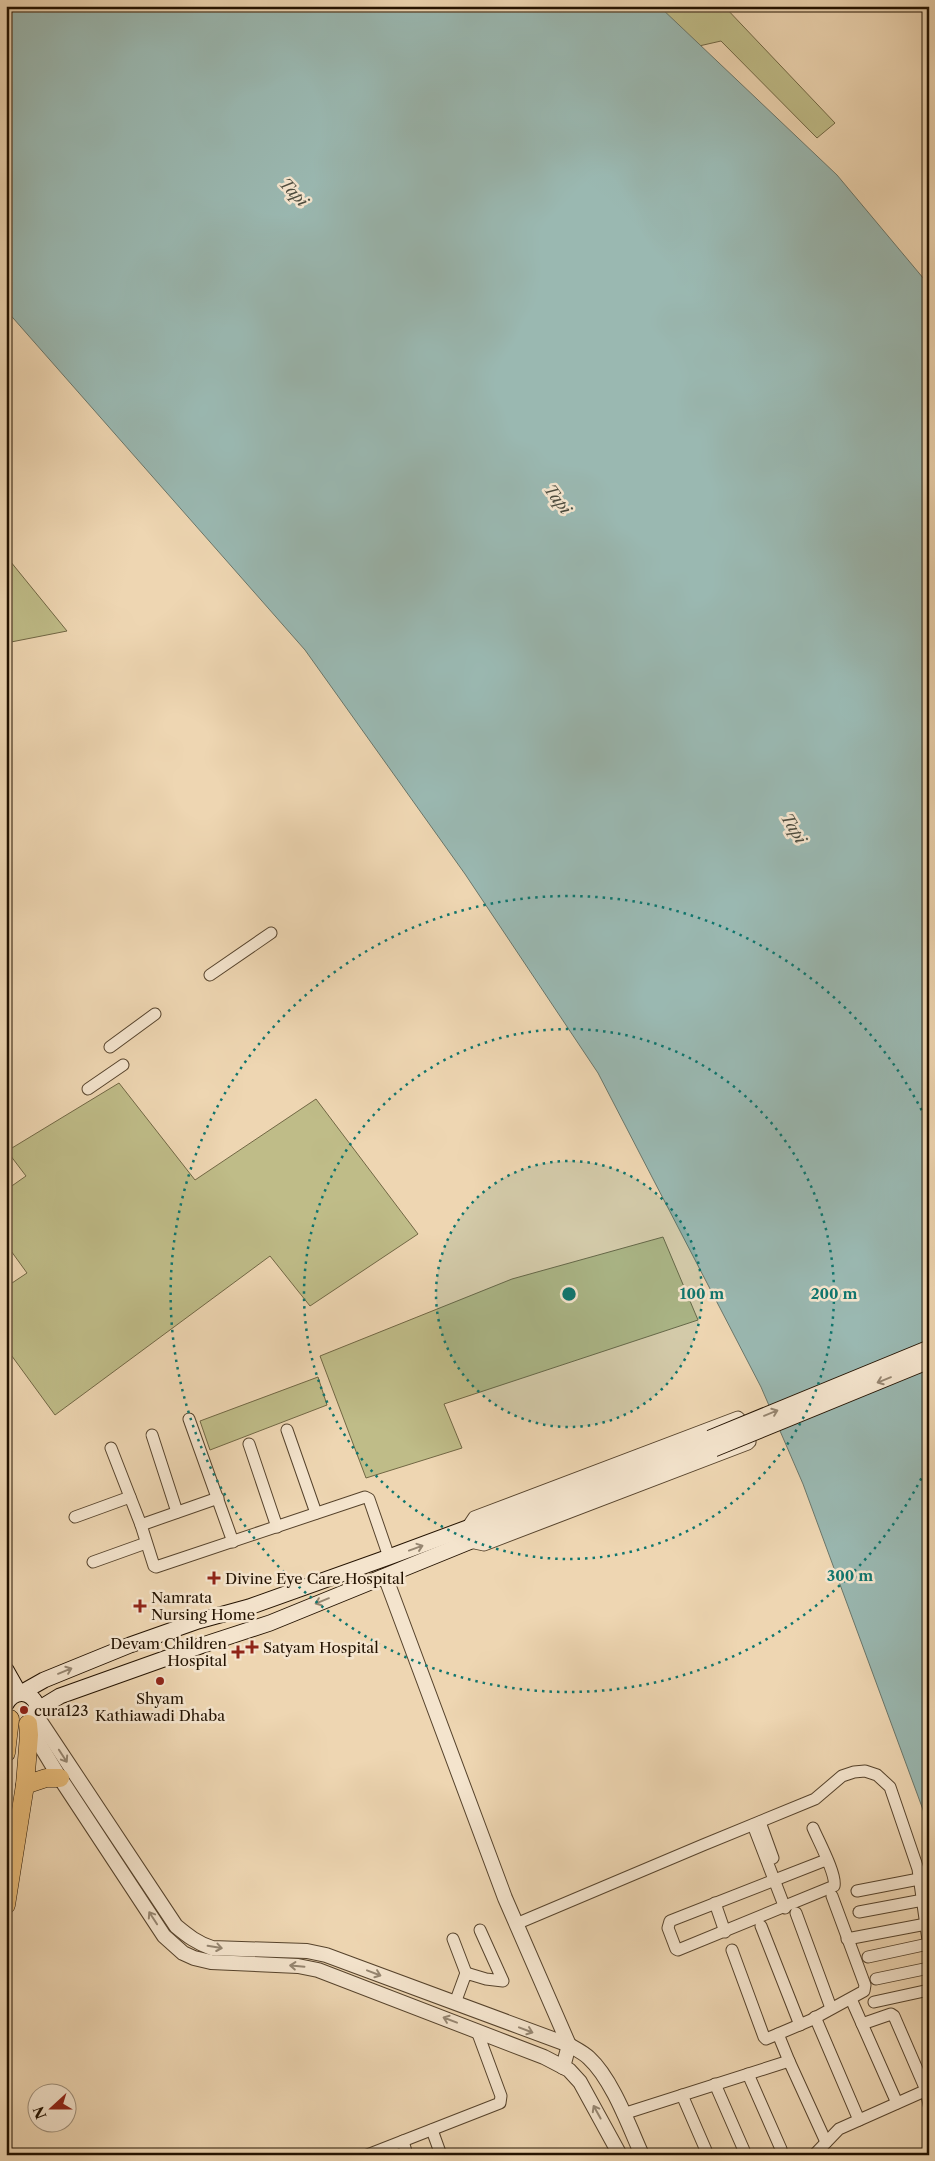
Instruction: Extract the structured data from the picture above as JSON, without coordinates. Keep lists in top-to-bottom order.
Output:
{
  "water": ["Tapi"],
  "places": {
    "health": [
      "Divine Eye Care Hospital",
      "Namrata Nursing Home",
      "Satyam Hospital",
      "Devam Children Hospital"
    ],
    "other": ["Shyam Kathiawadi Dhaba", "cura123"]
  },
  "north": "left",
  "rings": ["100 m", "200 m", "300 m"]
}
